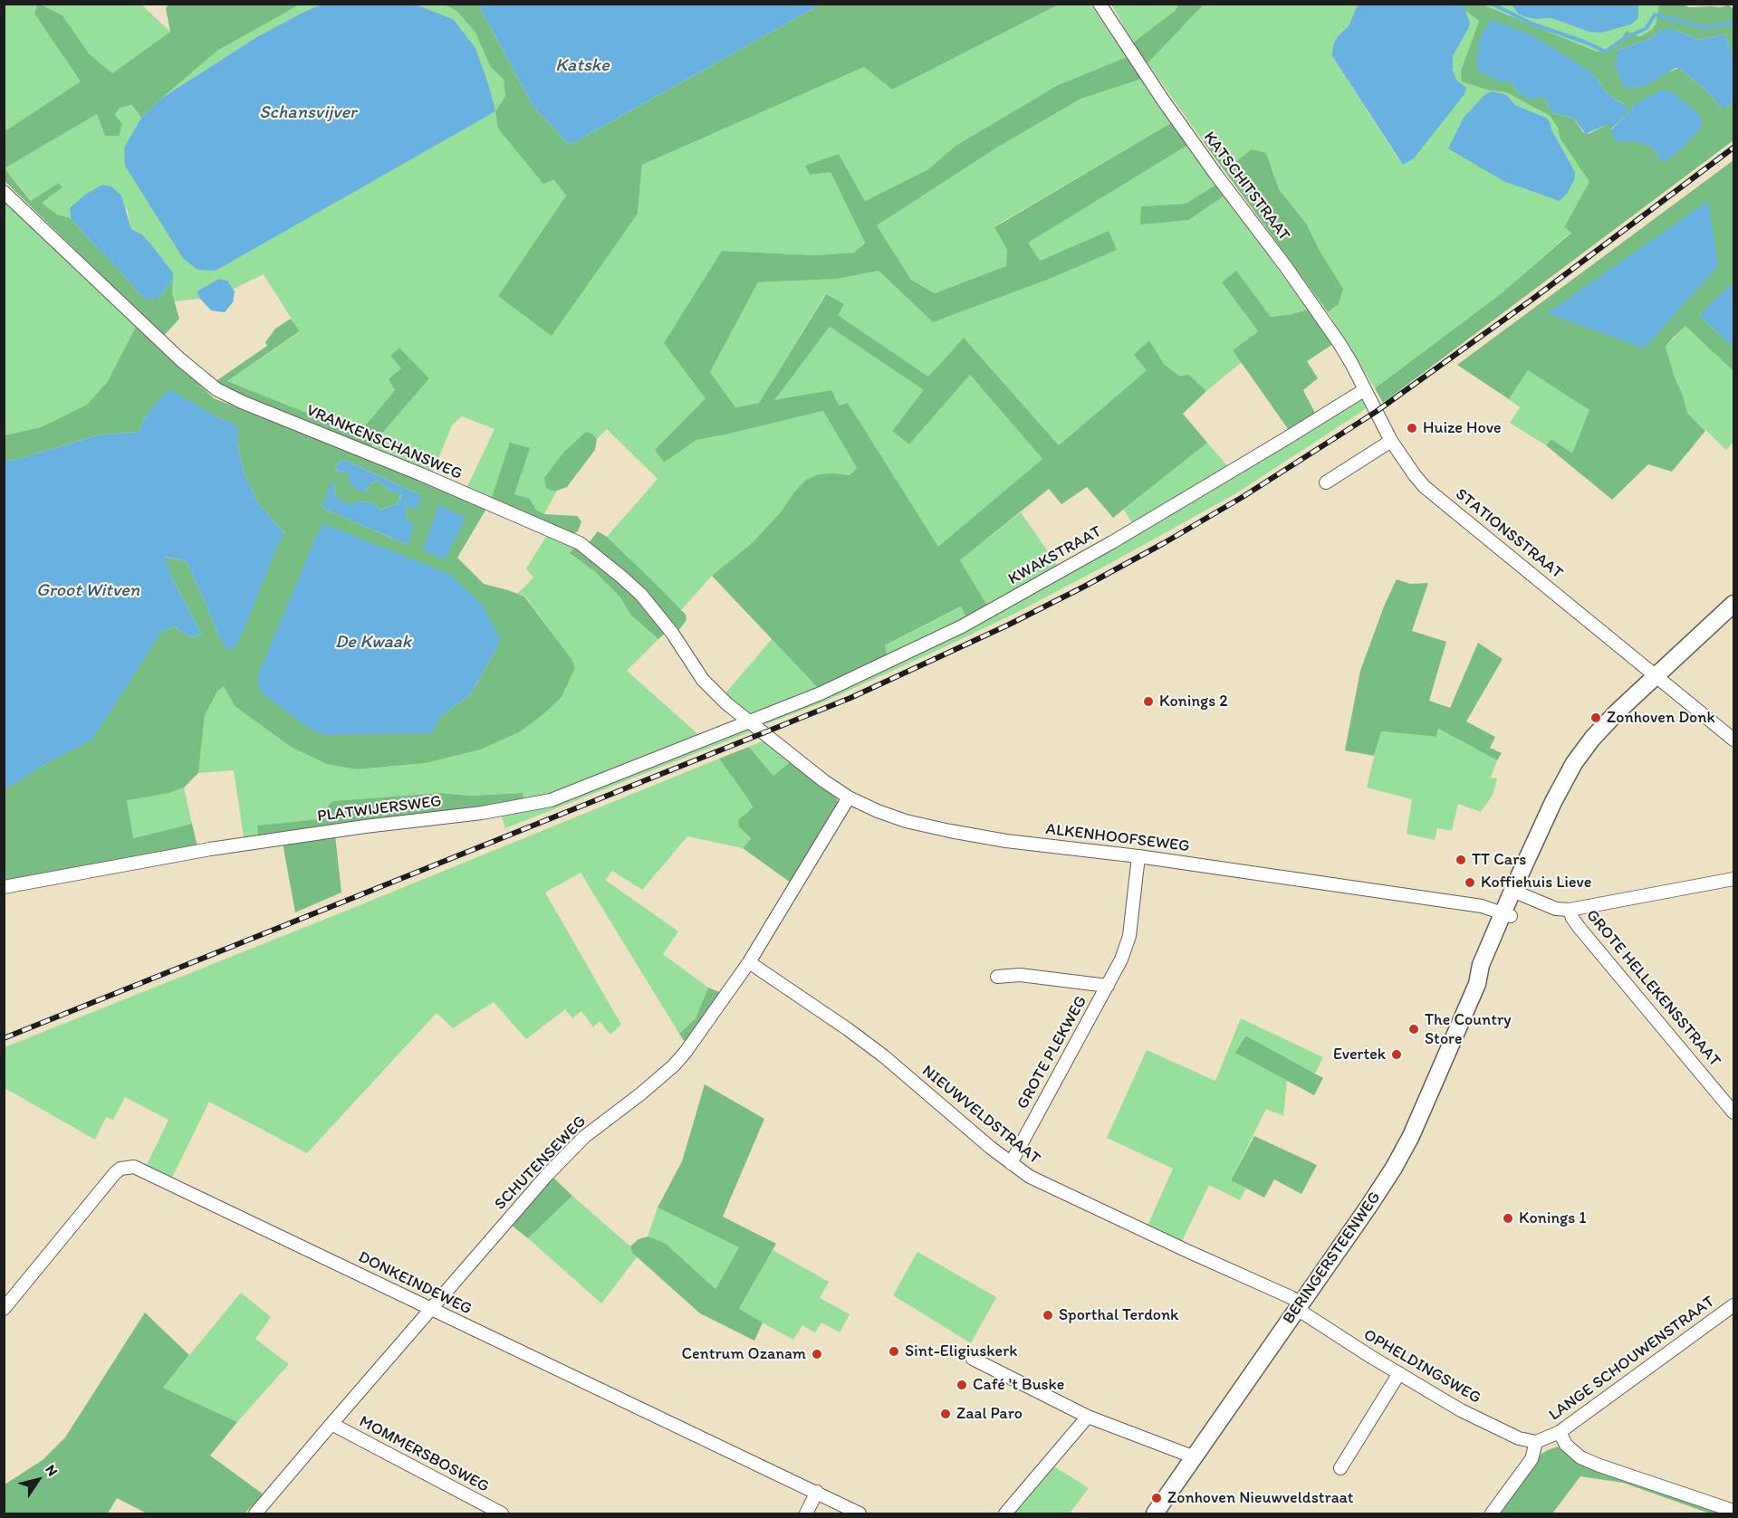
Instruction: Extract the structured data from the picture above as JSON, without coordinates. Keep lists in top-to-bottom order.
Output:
{
  "streets": {
    "main road": ["BERINGERSTEENWEG"],
    "street": [
      "KATSCHITSTRAAT",
      "VRANKENSCHANSWEG",
      "STATIONSSTRAAT",
      "KWAKSTRAAT",
      "PLATWIJERSWEG",
      "ALKENHOOFSEWEG",
      "GROTE HELLEKENSSTRAAT",
      "GROTE PLEKWEG",
      "NIEUWVELDSTRAAT",
      "SCHUTENSEWEG",
      "DONKEINDEWEG",
      "LANGE SCHOUWENSTRAAT",
      "OPHELDINGSWEG",
      "MOMMERSBOSWEG"
    ]
  },
  "crossings": [
    ["KATSCHITSTRAAT", "STATIONSSTRAAT"],
    ["KATSCHITSTRAAT", "KWAKSTRAAT"],
    ["VRANKENSCHANSWEG", "KWAKSTRAAT"],
    ["VRANKENSCHANSWEG", "PLATWIJERSWEG"],
    ["VRANKENSCHANSWEG", "ALKENHOOFSEWEG"],
    ["STATIONSSTRAAT", "KWAKSTRAAT"],
    ["STATIONSSTRAAT", "BERINGERSTEENWEG"],
    ["KWAKSTRAAT", "PLATWIJERSWEG"],
    ["KWAKSTRAAT", "ALKENHOOFSEWEG"],
    ["PLATWIJERSWEG", "ALKENHOOFSEWEG"],
    ["ALKENHOOFSEWEG", "GROTE PLEKWEG"],
    ["ALKENHOOFSEWEG", "SCHUTENSEWEG"],
    ["ALKENHOOFSEWEG", "BERINGERSTEENWEG"],
    ["GROTE PLEKWEG", "NIEUWVELDSTRAAT"],
    ["NIEUWVELDSTRAAT", "SCHUTENSEWEG"],
    ["NIEUWVELDSTRAAT", "BERINGERSTEENWEG"],
    ["NIEUWVELDSTRAAT", "OPHELDINGSWEG"],
    ["SCHUTENSEWEG", "DONKEINDEWEG"],
    ["SCHUTENSEWEG", "MOMMERSBOSWEG"],
    ["BERINGERSTEENWEG", "OPHELDINGSWEG"],
    ["LANGE SCHOUWENSTRAAT", "OPHELDINGSWEG"]
  ],
  "water": [
    "Katske",
    "Schansvijver",
    "Groot Witven",
    "De Kwaak"
  ],
  "places": [
    "Huize Hove",
    "Konings 2",
    "Zonhoven Donk",
    "TT Cars",
    "Koffiehuis Lieve",
    "The Country Store",
    "Evertek",
    "Konings 1",
    "Sporthal Terdonk",
    "Sint-Eligiuskerk",
    "Centrum Ozanam",
    "Café 't Buske",
    "Zaal Paro",
    "Zonhoven Nieuwveldstraat"
  ],
  "north": "top right"
}
